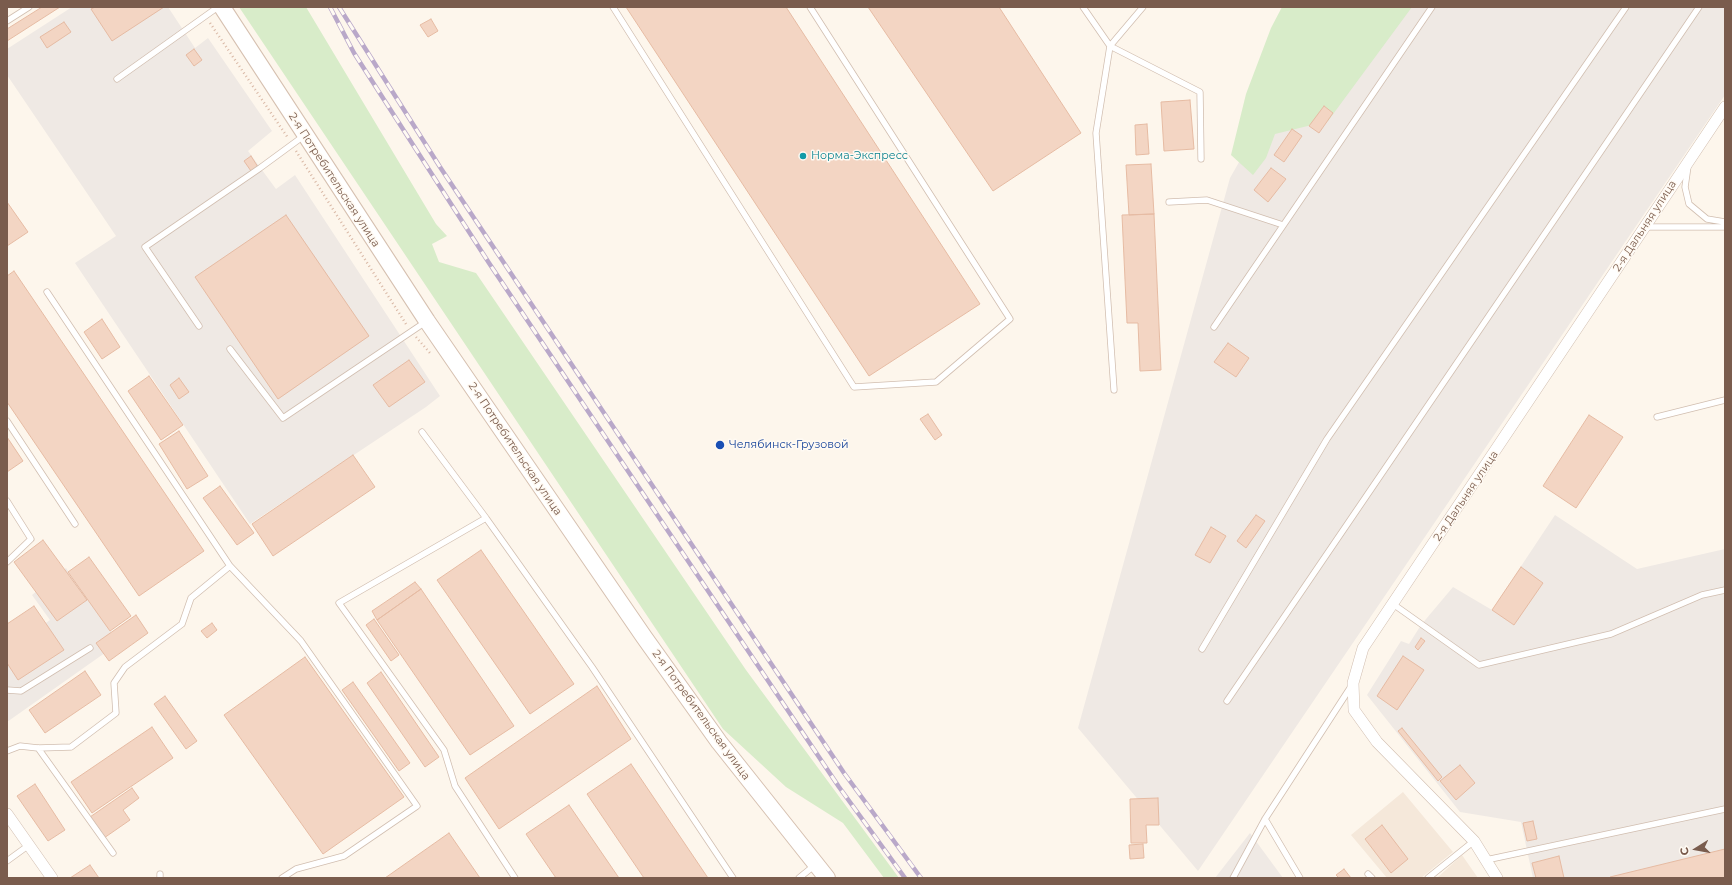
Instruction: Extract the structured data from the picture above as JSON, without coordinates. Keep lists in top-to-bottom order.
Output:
{
  "streets": {
    "street": ["2-я Потребительская улица", "2-я Дальняя улица"]
  },
  "places": ["Норма-Экспресс", "Челябинск-Грузовой"],
  "north": "left"
}
